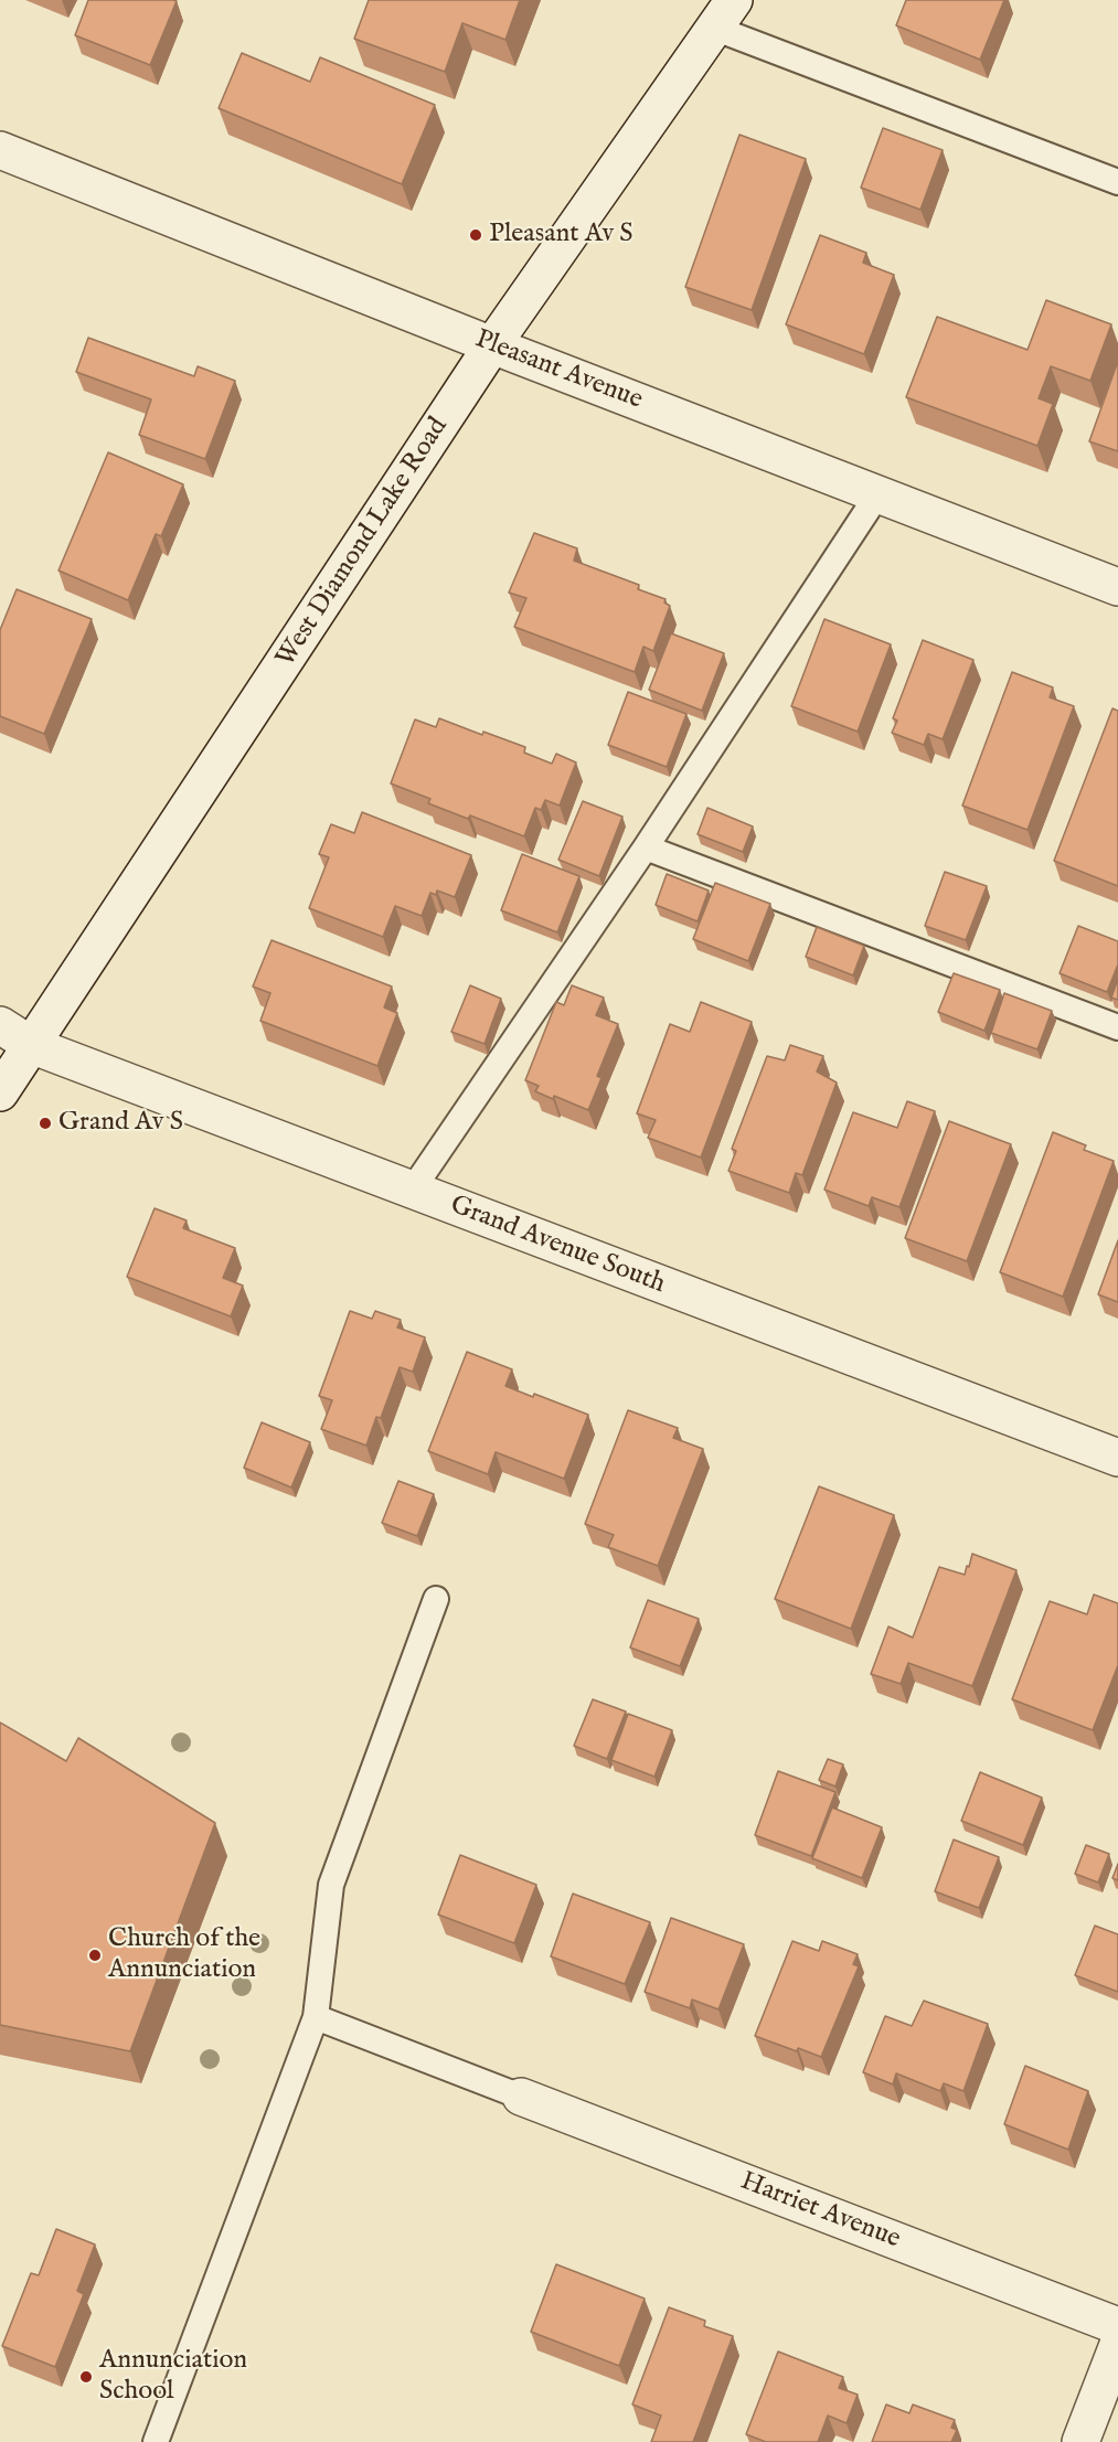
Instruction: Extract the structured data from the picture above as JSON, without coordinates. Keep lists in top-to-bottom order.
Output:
{
  "streets": {
    "street": [
      "Pleasant Avenue",
      "West Diamond Lake Road",
      "Grand Avenue South",
      "Harriet Avenue"
    ]
  },
  "crossings": [
    ["Pleasant Avenue", "West Diamond Lake Road"],
    ["West Diamond Lake Road", "Grand Avenue South"]
  ],
  "places": [
    "Pleasant Av S",
    "Grand Av S",
    "Church of the Annunciation",
    "Annunciation School"
  ]
}
